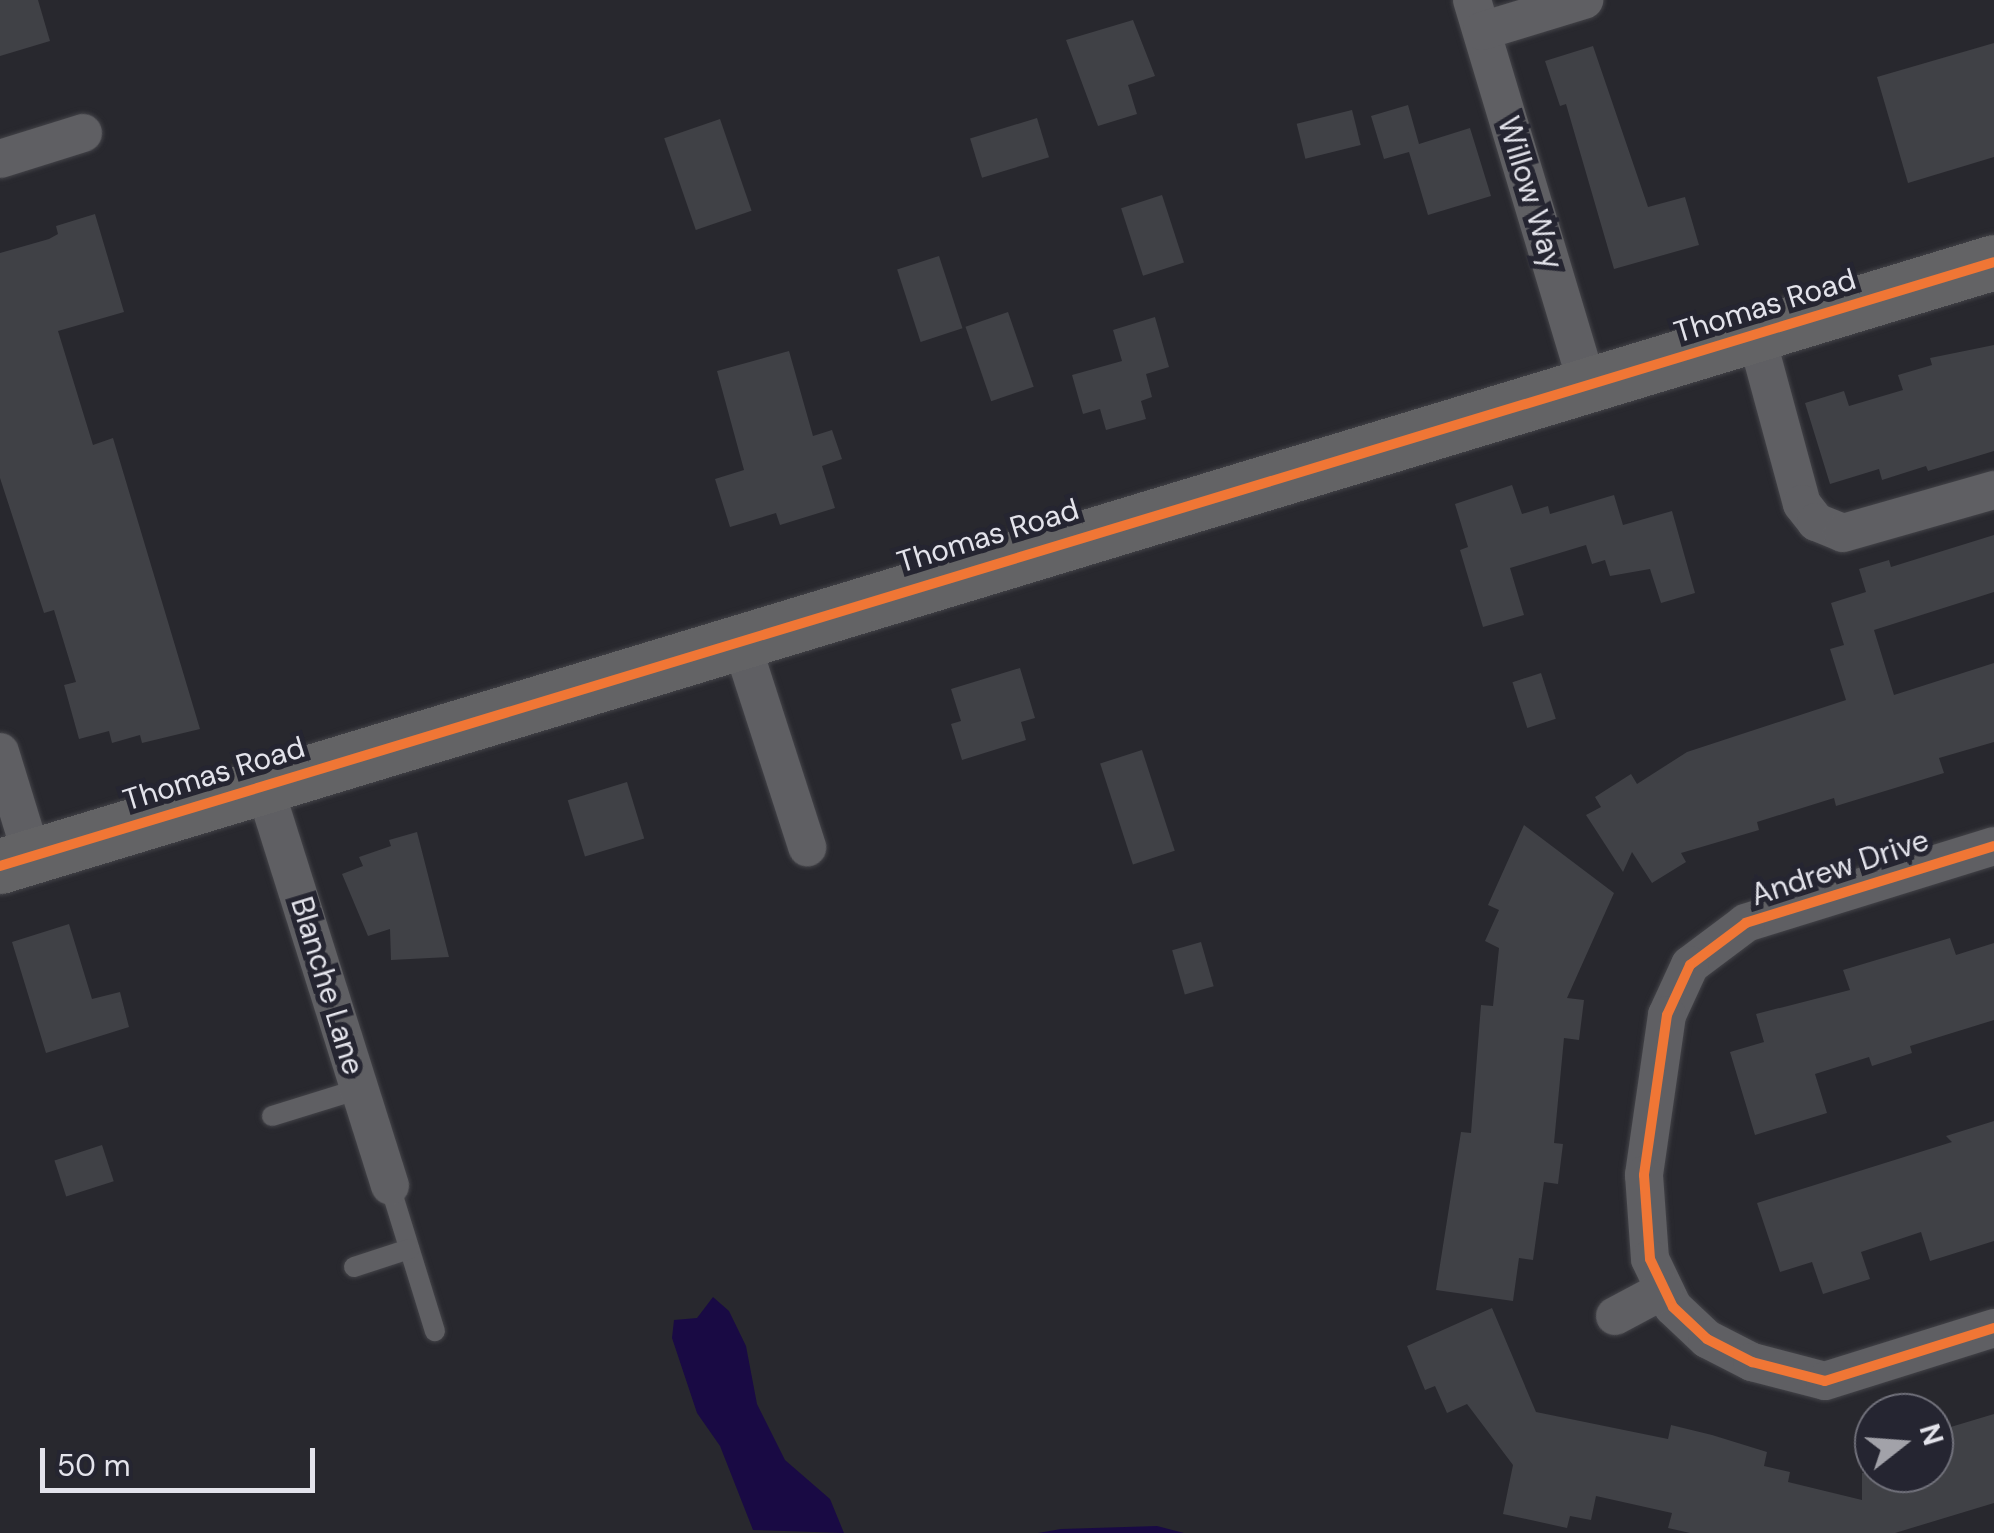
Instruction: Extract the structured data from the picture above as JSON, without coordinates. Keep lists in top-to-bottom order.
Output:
{
  "streets": {
    "street": [
      "Willow Way",
      "Thomas Road",
      "Andrew Drive",
      "Blanche Lane"
    ]
  },
  "crossings": [
    ["Willow Way", "Thomas Road"],
    ["Thomas Road", "Blanche Lane"]
  ],
  "scale_bar": "50 m",
  "north": "right"
}
